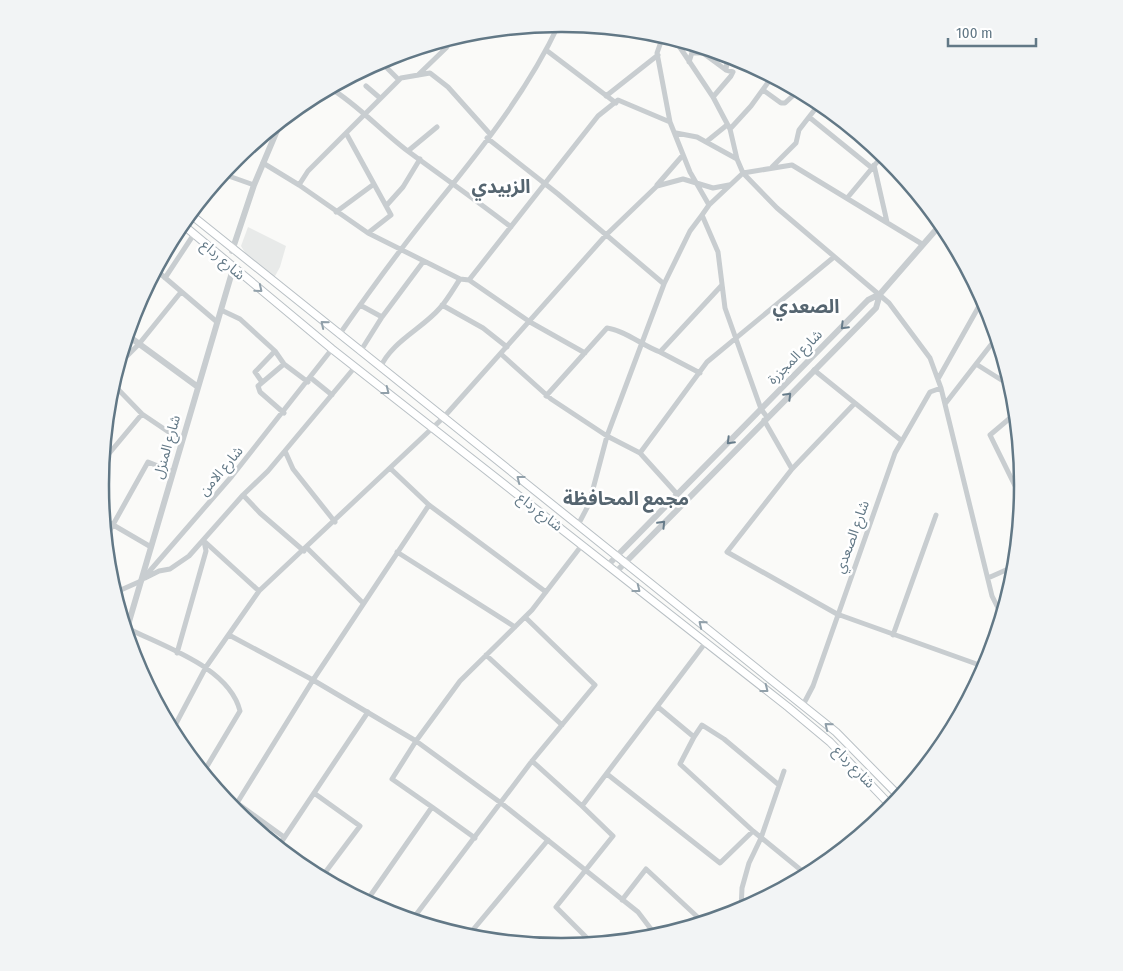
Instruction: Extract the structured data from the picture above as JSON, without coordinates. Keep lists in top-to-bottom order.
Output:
{
  "streets": {
    "main road": ["شارع رداع"],
    "street": [
      "شارع المجزرة",
      "شارع المنزل",
      "شارع الامن",
      "شارع الصعدي"
    ]
  },
  "crossings": [
    ["شارع رداع", "شارع المجزرة"],
    ["شارع رداع", "شارع المنزل"],
    ["شارع رداع", "شارع الامن"],
    ["شارع رداع", "شارع الصعدي"],
    ["شارع المنزل", "شارع الامن"]
  ],
  "districts": ["الزبيدي", "الصعدي", "مجمع المحافظة"],
  "scale_bar": "100 m"
}
